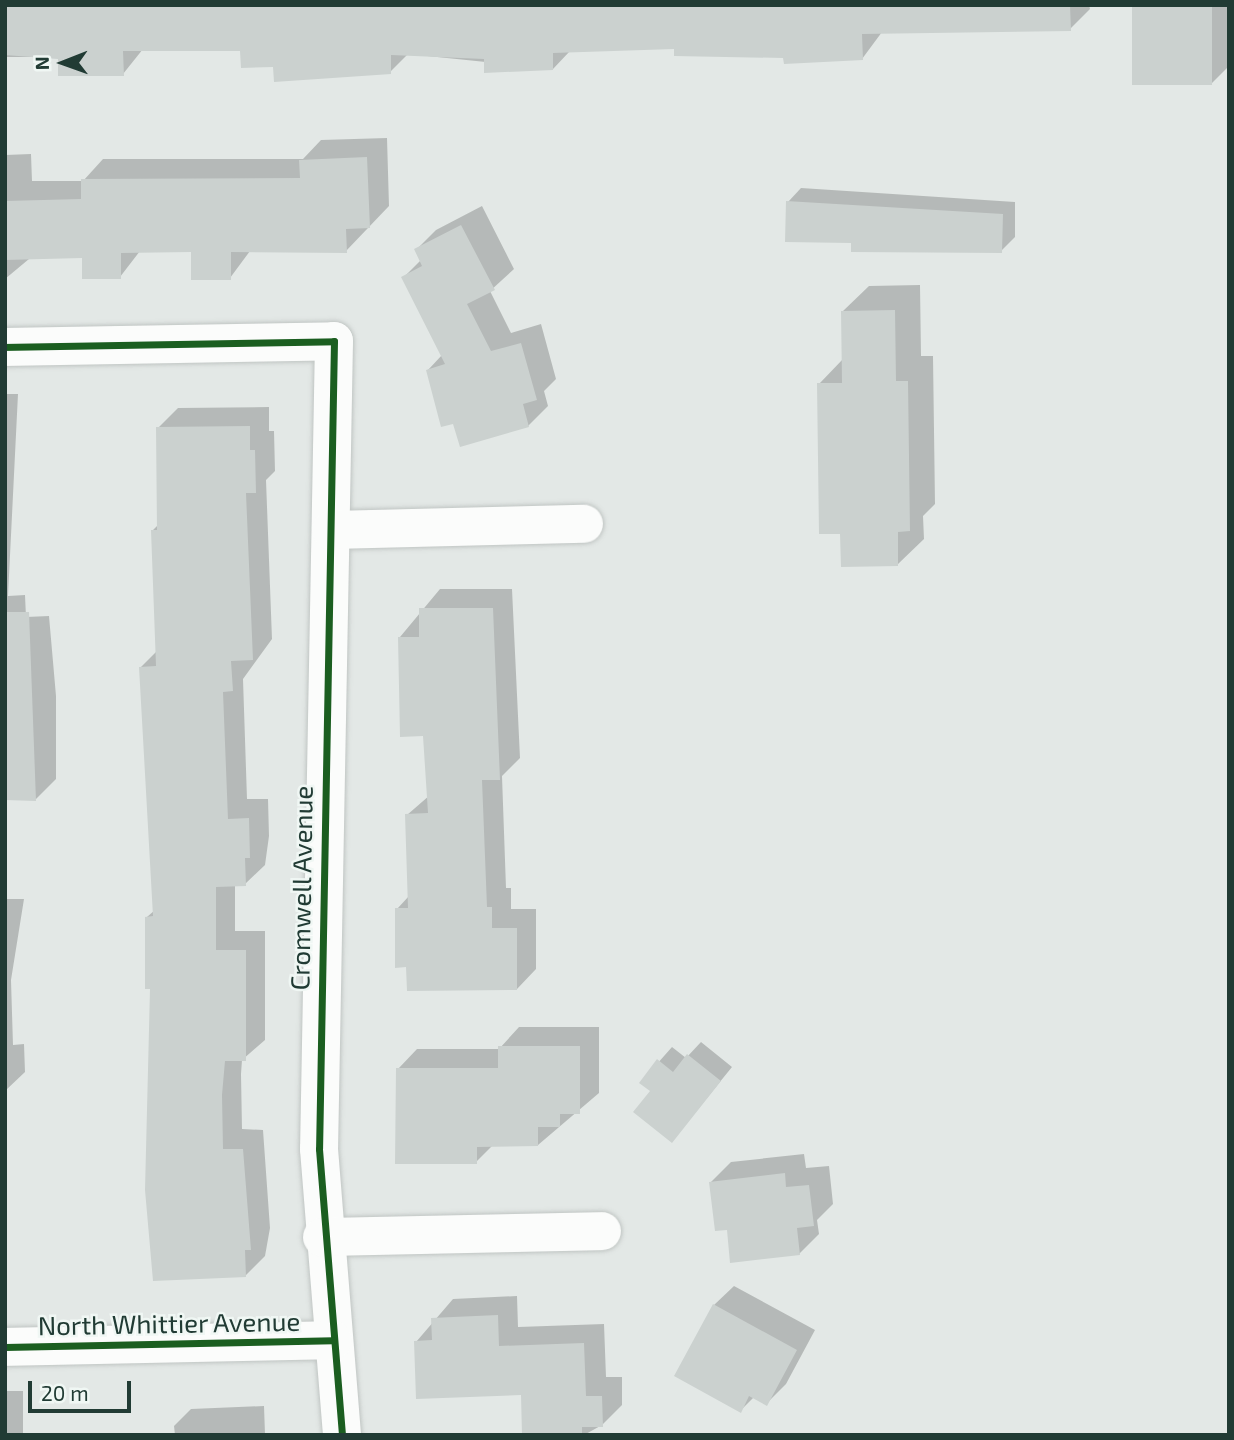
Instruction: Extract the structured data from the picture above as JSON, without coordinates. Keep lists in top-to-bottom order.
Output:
{
  "streets": {
    "street": ["Cromwell Avenue", "North Whittier Avenue"]
  },
  "crossings": [
    ["Cromwell Avenue", "North Whittier Avenue"]
  ],
  "scale_bar": "20 m",
  "north": "left"
}
